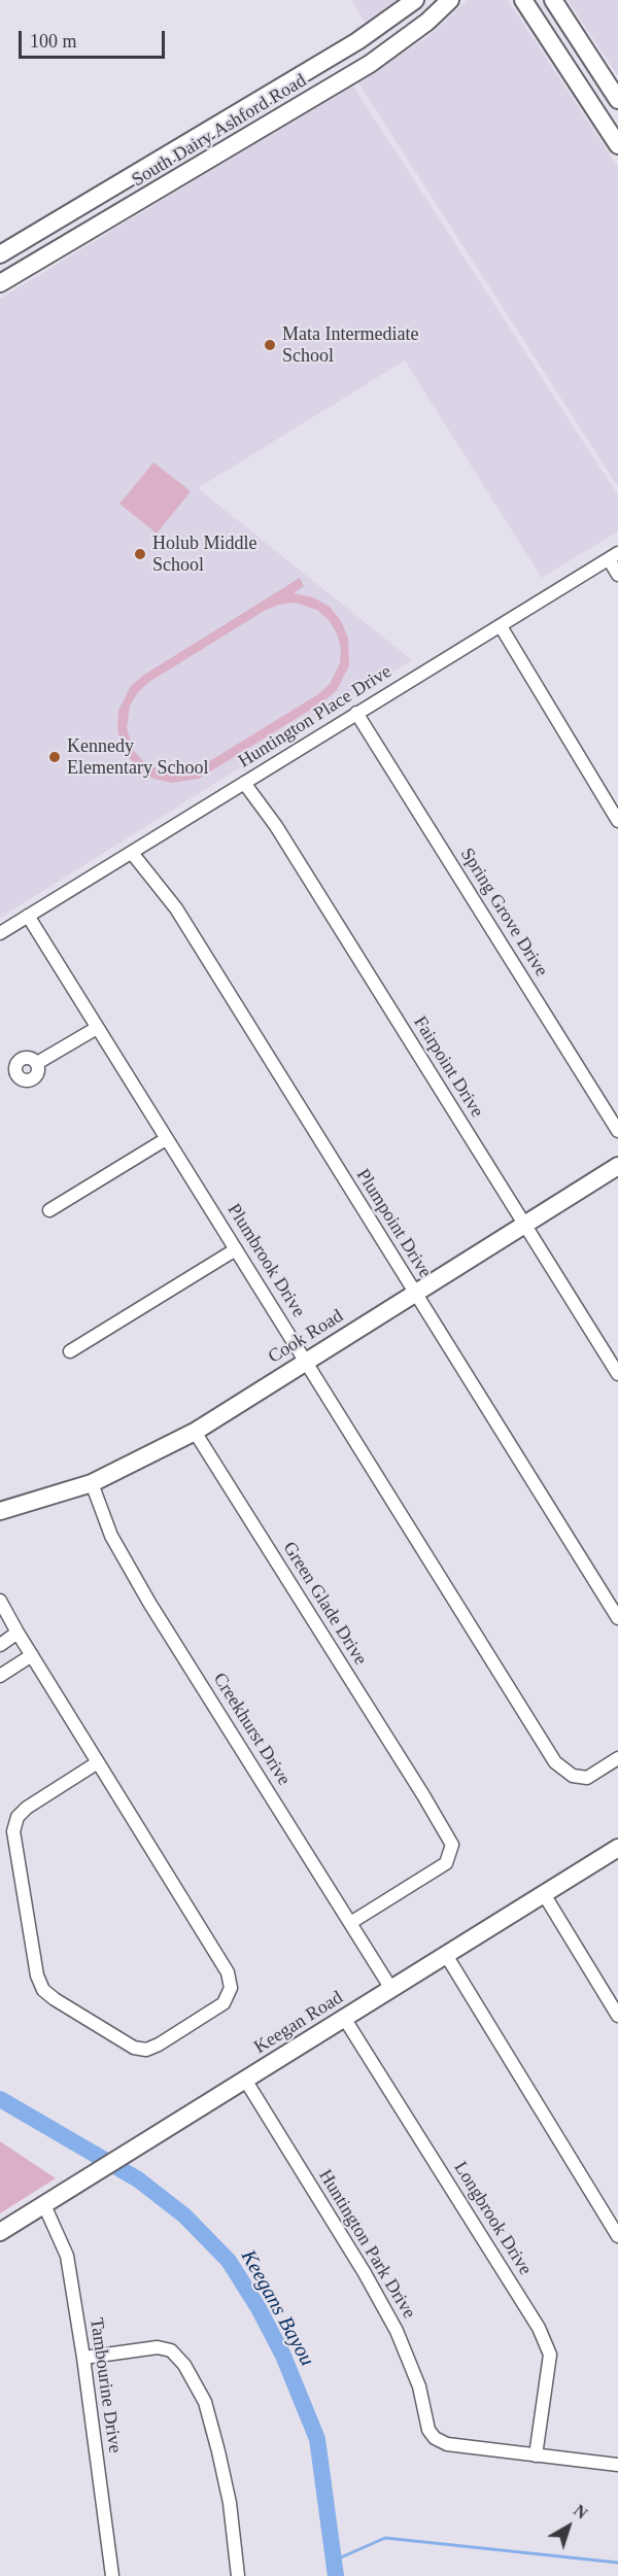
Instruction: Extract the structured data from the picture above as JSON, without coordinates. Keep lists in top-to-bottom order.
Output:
{
  "streets": {
    "street": [
      "South Dairy Ashford Road",
      "Huntington Place Drive",
      "Spring Grove Drive",
      "Fairpoint Drive",
      "Plumpoint Drive",
      "Plumbrook Drive",
      "Cook Road",
      "Green Glade Drive",
      "Creekhurst Drive",
      "Keegan Road",
      "Longbrook Drive",
      "Huntington Park Drive",
      "Tambourine Drive"
    ]
  },
  "crossings": [
    ["Huntington Place Drive", "Spring Grove Drive"],
    ["Huntington Place Drive", "Fairpoint Drive"],
    ["Huntington Place Drive", "Plumpoint Drive"],
    ["Huntington Place Drive", "Plumbrook Drive"],
    ["Fairpoint Drive", "Cook Road"],
    ["Plumpoint Drive", "Cook Road"],
    ["Plumbrook Drive", "Cook Road"],
    ["Cook Road", "Green Glade Drive"],
    ["Cook Road", "Creekhurst Drive"],
    ["Green Glade Drive", "Creekhurst Drive"],
    ["Creekhurst Drive", "Keegan Road"],
    ["Keegan Road", "Longbrook Drive"],
    ["Keegan Road", "Huntington Park Drive"],
    ["Keegan Road", "Tambourine Drive"],
    ["Longbrook Drive", "Huntington Park Drive"]
  ],
  "water": ["Keegans Bayou"],
  "places": ["Mata Intermediate School", "Holub Middle School", "Kennedy Elementary School"],
  "scale_bar": "100 m",
  "north": "top right"
}
